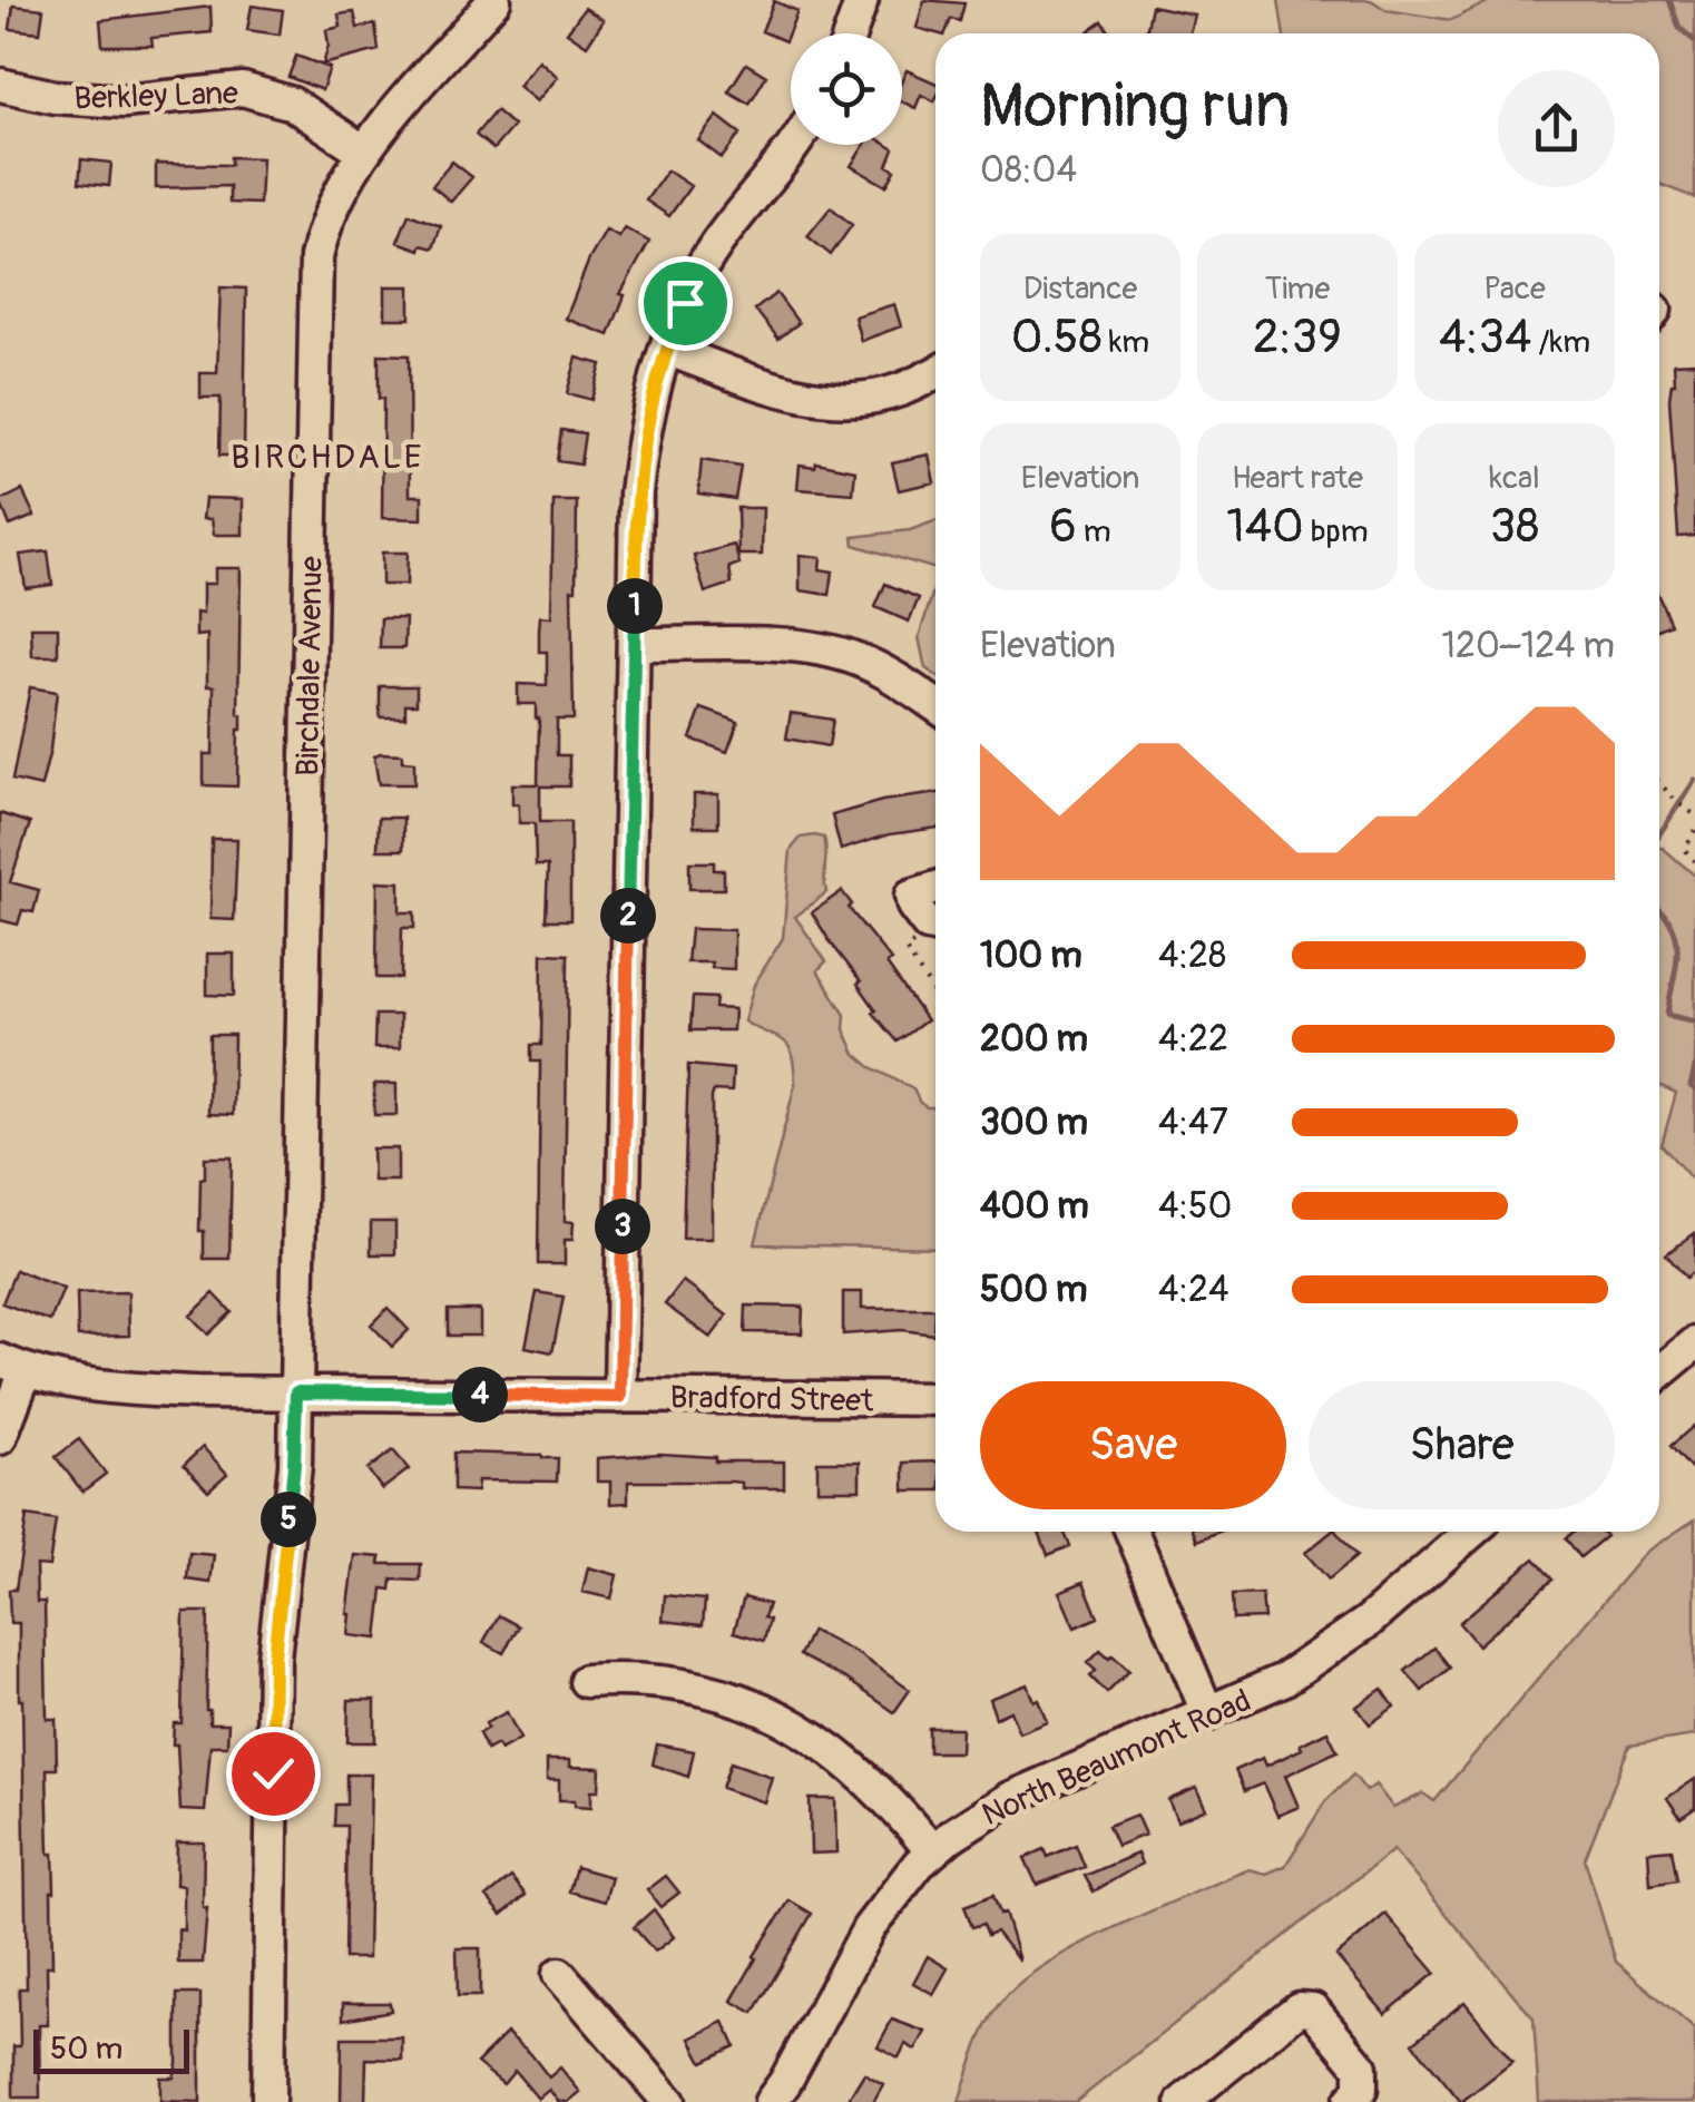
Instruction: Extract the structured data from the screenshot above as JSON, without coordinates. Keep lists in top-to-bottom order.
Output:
{
  "streets": {
    "street": [
      "Berkley Lane",
      "Birchdale Avenue",
      "Bradford Street",
      "North Beaumont Road"
    ]
  },
  "crossings": [
    ["Berkley Lane", "Birchdale Avenue"],
    ["Birchdale Avenue", "Bradford Street"]
  ],
  "districts": ["BIRCHDALE"],
  "scale_bar": "50 m",
  "page": {
    "heading": ["Morning run", "08:04"],
    "stats": [
      ["Distance", "0.58 km"],
      ["Time", "2:39"],
      ["Pace", "4:34 /km"],
      ["Elevation", "6 m"],
      ["Heart rate", "140 bpm"],
      ["kcal", "38"]
    ],
    "pins": [
      "1",
      "2",
      "3",
      "4",
      "5"
    ],
    "chart": ["Elevation", "120–124 m"],
    "list": [
      {
        "name": "100 m",
        "note": "4:28"
      },
      {
        "name": "200 m",
        "note": "4:22"
      },
      {
        "name": "300 m",
        "note": "4:47"
      },
      {
        "name": "400 m",
        "note": "4:50"
      },
      {
        "name": "500 m",
        "note": "4:24"
      }
    ],
    "buttons": ["Save", "Share"],
    "scale": "50 m"
  }
}
